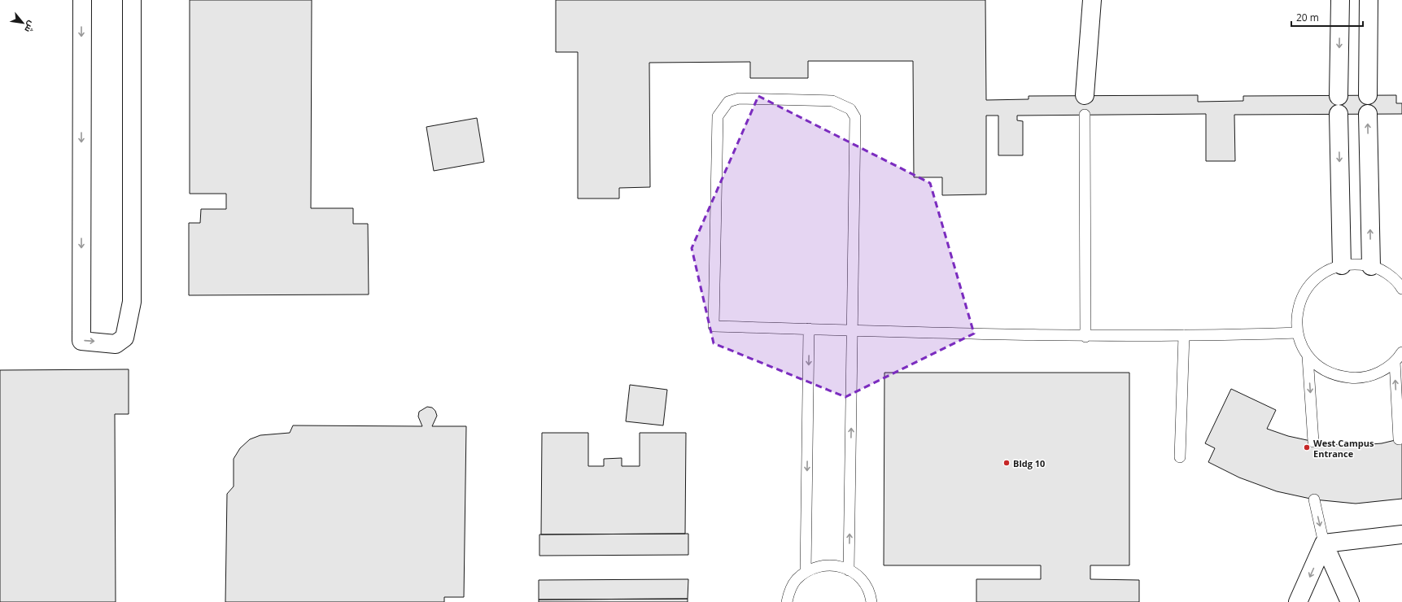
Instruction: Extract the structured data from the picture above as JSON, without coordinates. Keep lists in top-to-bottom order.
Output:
{
  "places": ["West Campus Entrance", "Bldg 10"],
  "scale_bar": "20 m",
  "north": "bottom right"
}
